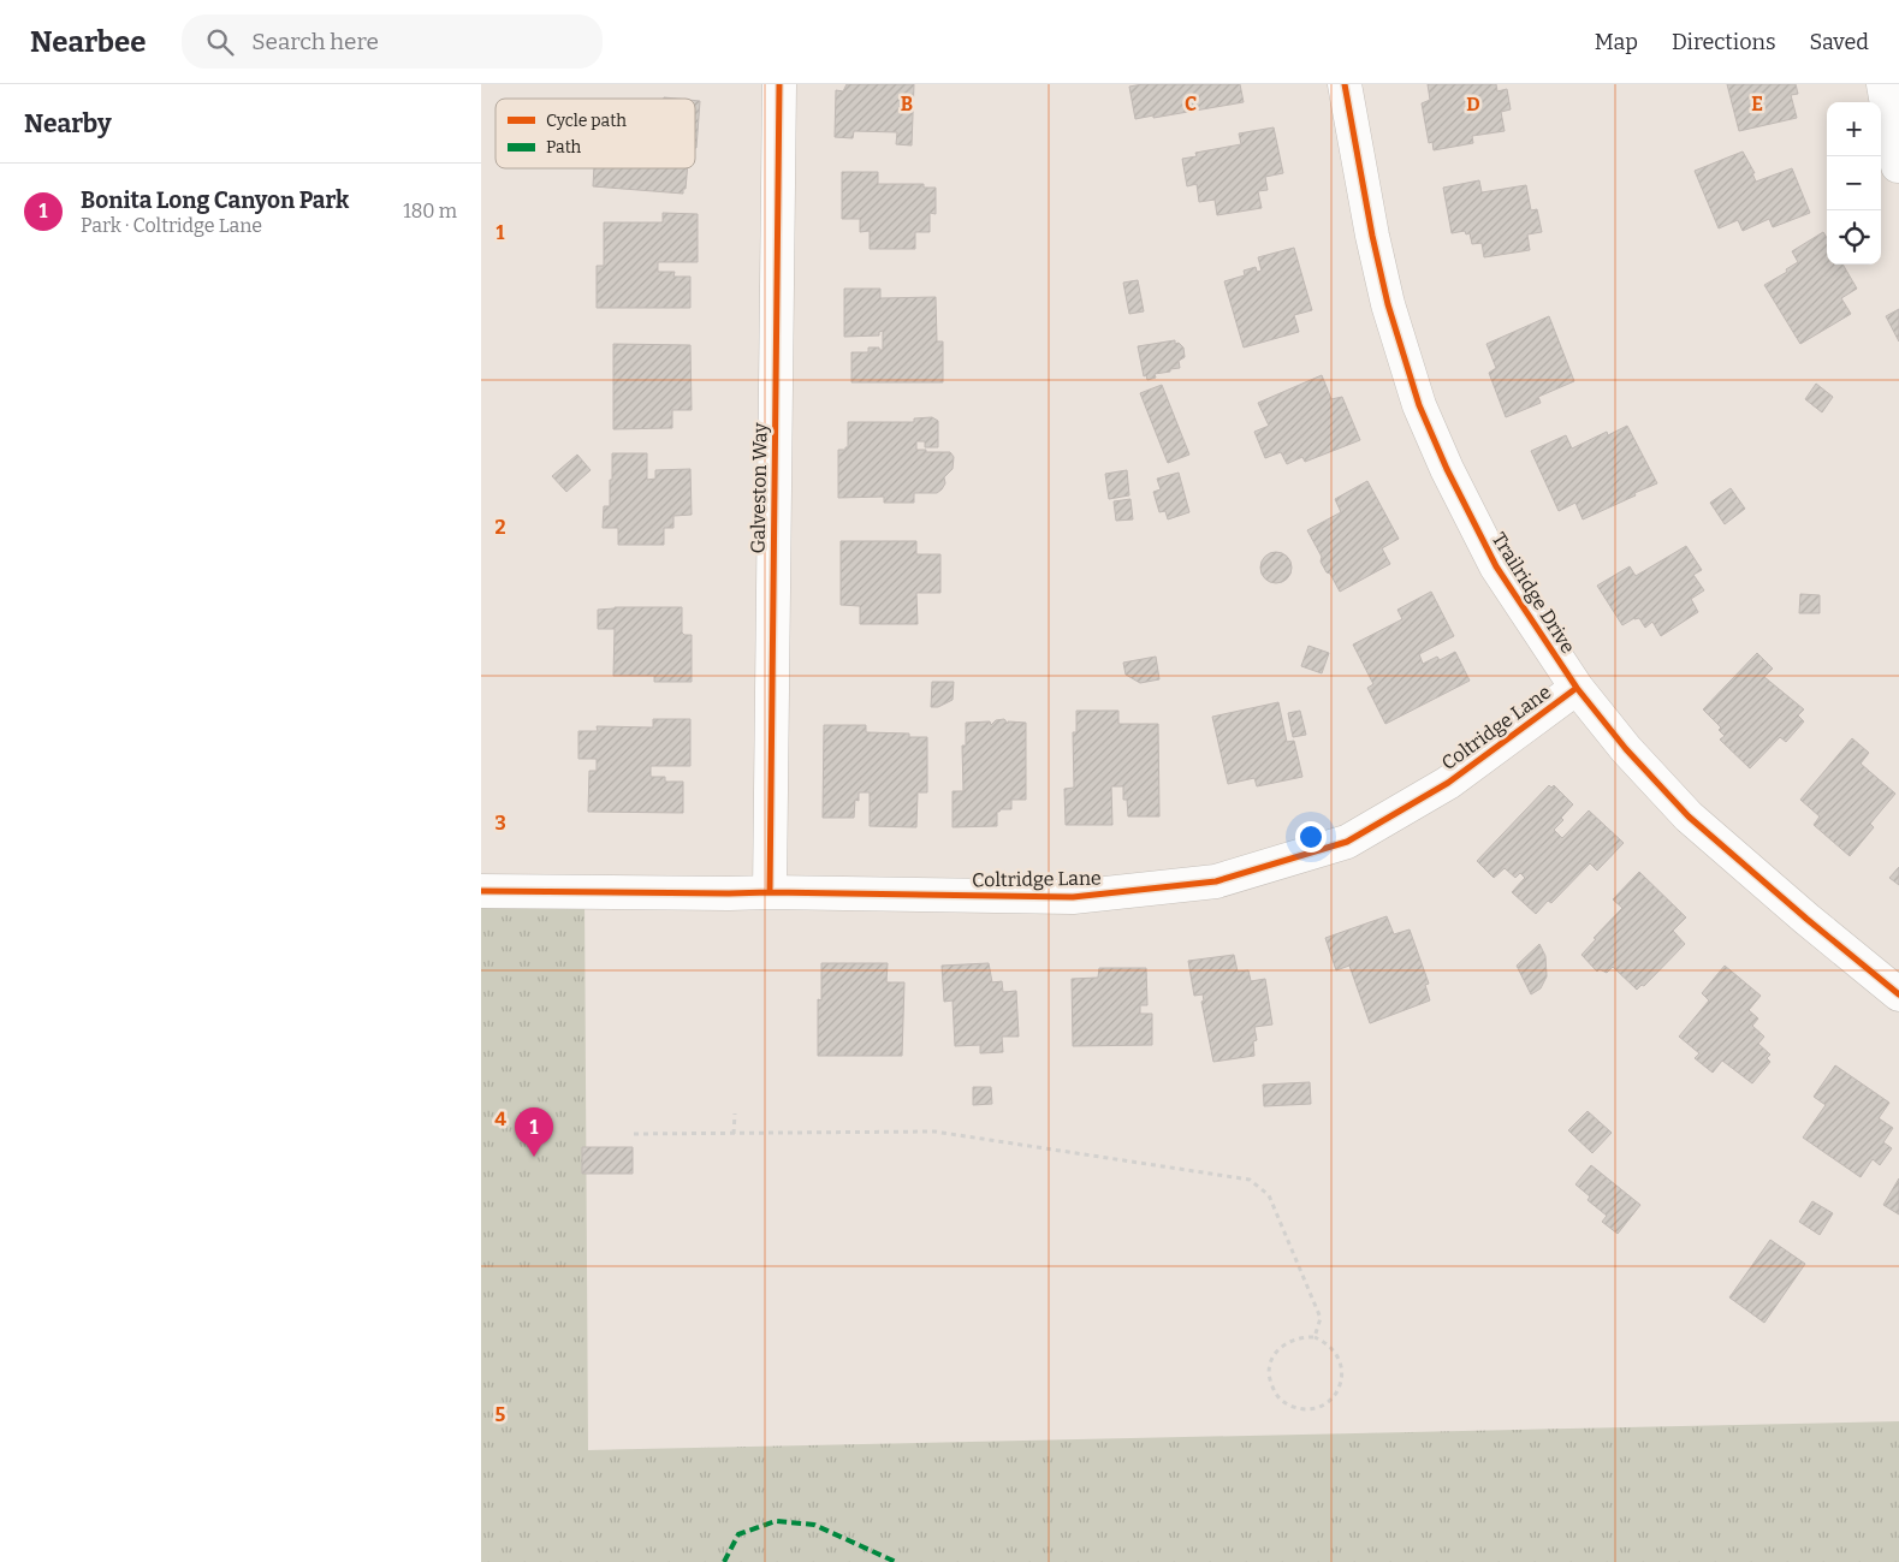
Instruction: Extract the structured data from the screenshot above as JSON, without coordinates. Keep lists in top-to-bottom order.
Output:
{
  "streets": {
    "street": ["Galveston Way", "Trailridge Drive", "Coltridge Lane"]
  },
  "crossings": [
    ["Galveston Way", "Coltridge Lane"],
    ["Trailridge Drive", "Coltridge Lane"]
  ],
  "legend": ["Cycle path", "Path"],
  "page": {
    "header": "Nearbee",
    "search": "Search here",
    "nav": ["Map", "Directions", "Saved"],
    "heading": "Nearby",
    "map_buttons": ["+", "−"],
    "list": [
      {
        "mark": "1",
        "name": "Bonita Long Canyon Park",
        "note": "Park · Coltridge Lane",
        "value": "180 m"
      }
    ],
    "pins": "1"
  },
  "grid": {
    "columns": [
      "B",
      "C",
      "D",
      "E"
    ],
    "rows": [
      "1",
      "2",
      "3",
      "4",
      "5"
    ]
  }
}
